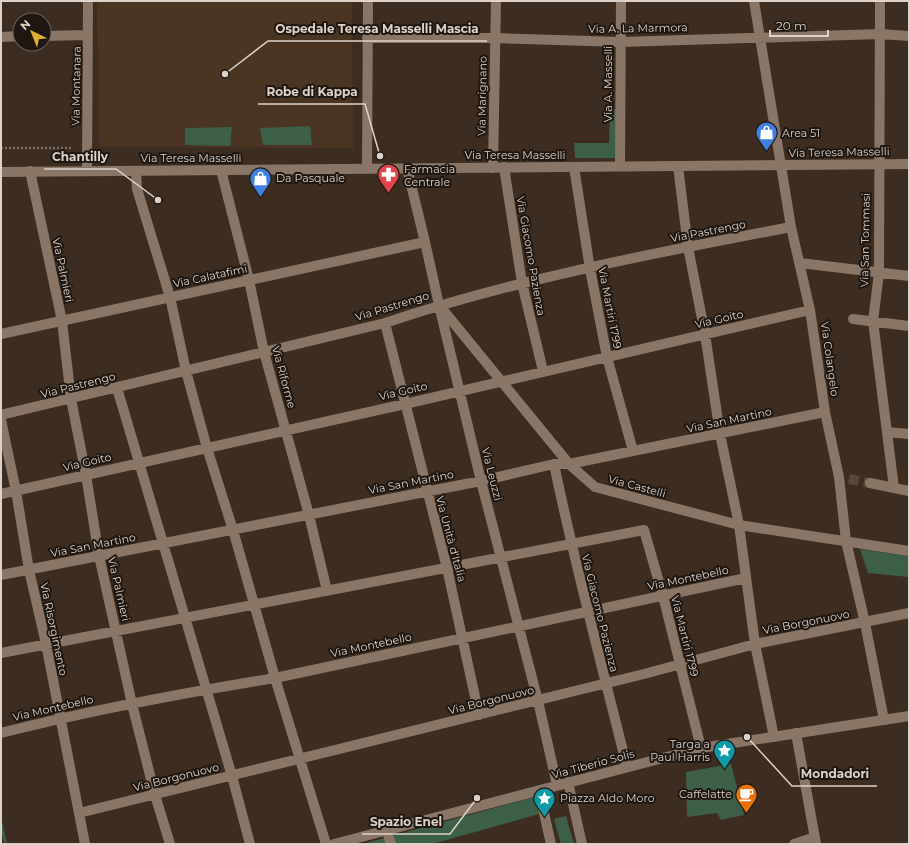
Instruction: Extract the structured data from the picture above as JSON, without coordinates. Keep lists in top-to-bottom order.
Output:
{
  "streets": {
    "street": [
      "Via A. La Marmora",
      "Via A. Masselli",
      "Via Montanara",
      "Via Marignano",
      "Via Teresa Masselli",
      "Via Pastrengo",
      "Via San Tommasi",
      "Via Giacomo Pazienza",
      "Via Palmieri",
      "Via Calatafimi",
      "Via Martiri 1799",
      "Via Goito",
      "Via Colangelo",
      "Via Riforme",
      "Via San Martino",
      "Via Leuzzi",
      "Via Castelli",
      "Via Unità d'Italia",
      "Via Montebello",
      "Via Borgonuovo",
      "Via Risorgimento",
      "Via Tiberio Solis"
    ]
  },
  "crossings": [
    ["Via A. La Marmora", "Via A. Masselli"],
    ["Via A. La Marmora", "Via Marignano"],
    ["Via A. La Marmora", "Via San Tommasi"],
    ["Via A. La Marmora", "Via Colangelo"],
    ["Via A. Masselli", "Via Teresa Masselli"],
    ["Via Montanara", "Via Teresa Masselli"],
    ["Via Marignano", "Via Teresa Masselli"],
    ["Via Teresa Masselli", "Via San Tommasi"],
    ["Via Teresa Masselli", "Via Giacomo Pazienza"],
    ["Via Teresa Masselli", "Via Palmieri"],
    ["Via Teresa Masselli", "Via Martiri 1799"],
    ["Via Teresa Masselli", "Via Colangelo"],
    ["Via Teresa Masselli", "Via Riforme"],
    ["Via Teresa Masselli", "Via Leuzzi"],
    ["Via Pastrengo", "Via Giacomo Pazienza"],
    ["Via Pastrengo", "Via Palmieri"],
    ["Via Pastrengo", "Via Martiri 1799"],
    ["Via Pastrengo", "Via Colangelo"],
    ["Via Pastrengo", "Via Riforme"],
    ["Via Pastrengo", "Via Leuzzi"],
    ["Via Pastrengo", "Via Castelli"],
    ["Via Pastrengo", "Via Unità d'Italia"],
    ["Via Giacomo Pazienza", "Via Martiri 1799"],
    ["Via Giacomo Pazienza", "Via Goito"],
    ["Via Giacomo Pazienza", "Via San Martino"],
    ["Via Giacomo Pazienza", "Via Montebello"],
    ["Via Giacomo Pazienza", "Via Borgonuovo"],
    ["Via Giacomo Pazienza", "Via Tiberio Solis"],
    ["Via Palmieri", "Via Calatafimi"],
    ["Via Palmieri", "Via Goito"],
    ["Via Palmieri", "Via San Martino"],
    ["Via Palmieri", "Via Montebello"],
    ["Via Palmieri", "Via Borgonuovo"],
    ["Via Calatafimi", "Via Riforme"],
    ["Via Calatafimi", "Via Leuzzi"],
    ["Via Martiri 1799", "Via Goito"],
    ["Via Martiri 1799", "Via San Martino"],
    ["Via Martiri 1799", "Via Montebello"],
    ["Via Martiri 1799", "Via Borgonuovo"],
    ["Via Martiri 1799", "Via Tiberio Solis"],
    ["Via Goito", "Via Colangelo"],
    ["Via Goito", "Via Riforme"],
    ["Via Goito", "Via Leuzzi"],
    ["Via Goito", "Via Castelli"],
    ["Via Goito", "Via Unità d'Italia"],
    ["Via Goito", "Via Risorgimento"],
    ["Via Colangelo", "Via San Martino"],
    ["Via Colangelo", "Via Castelli"],
    ["Via Colangelo", "Via Borgonuovo"],
    ["Via Colangelo", "Via Tiberio Solis"],
    ["Via Riforme", "Via San Martino"],
    ["Via San Martino", "Via Leuzzi"],
    ["Via San Martino", "Via Castelli"],
    ["Via San Martino", "Via Unità d'Italia"],
    ["Via San Martino", "Via Risorgimento"],
    ["Via Leuzzi", "Via Castelli"],
    ["Via Leuzzi", "Via Montebello"],
    ["Via Leuzzi", "Via Borgonuovo"],
    ["Via Leuzzi", "Via Tiberio Solis"],
    ["Via Unità d'Italia", "Via Montebello"],
    ["Via Unità d'Italia", "Via Borgonuovo"],
    ["Via Montebello", "Via Risorgimento"],
    ["Via Borgonuovo", "Via Risorgimento"]
  ],
  "places": {
    "other": [
      "Ospedale Teresa Masselli Mascia",
      "Robe di Kappa",
      "Chantilly",
      "Mondadori",
      "Spazio Enel"
    ],
    "shop": ["Area 51", "Da Pasquale"],
    "pharmacy": ["Farmacia Centrale"],
    "place": ["Targa a Paul Harris", "Piazza Aldo Moro"],
    "cafe": ["Caffelatte"]
  },
  "scale_bar": "20 m",
  "north": "top left"
}
